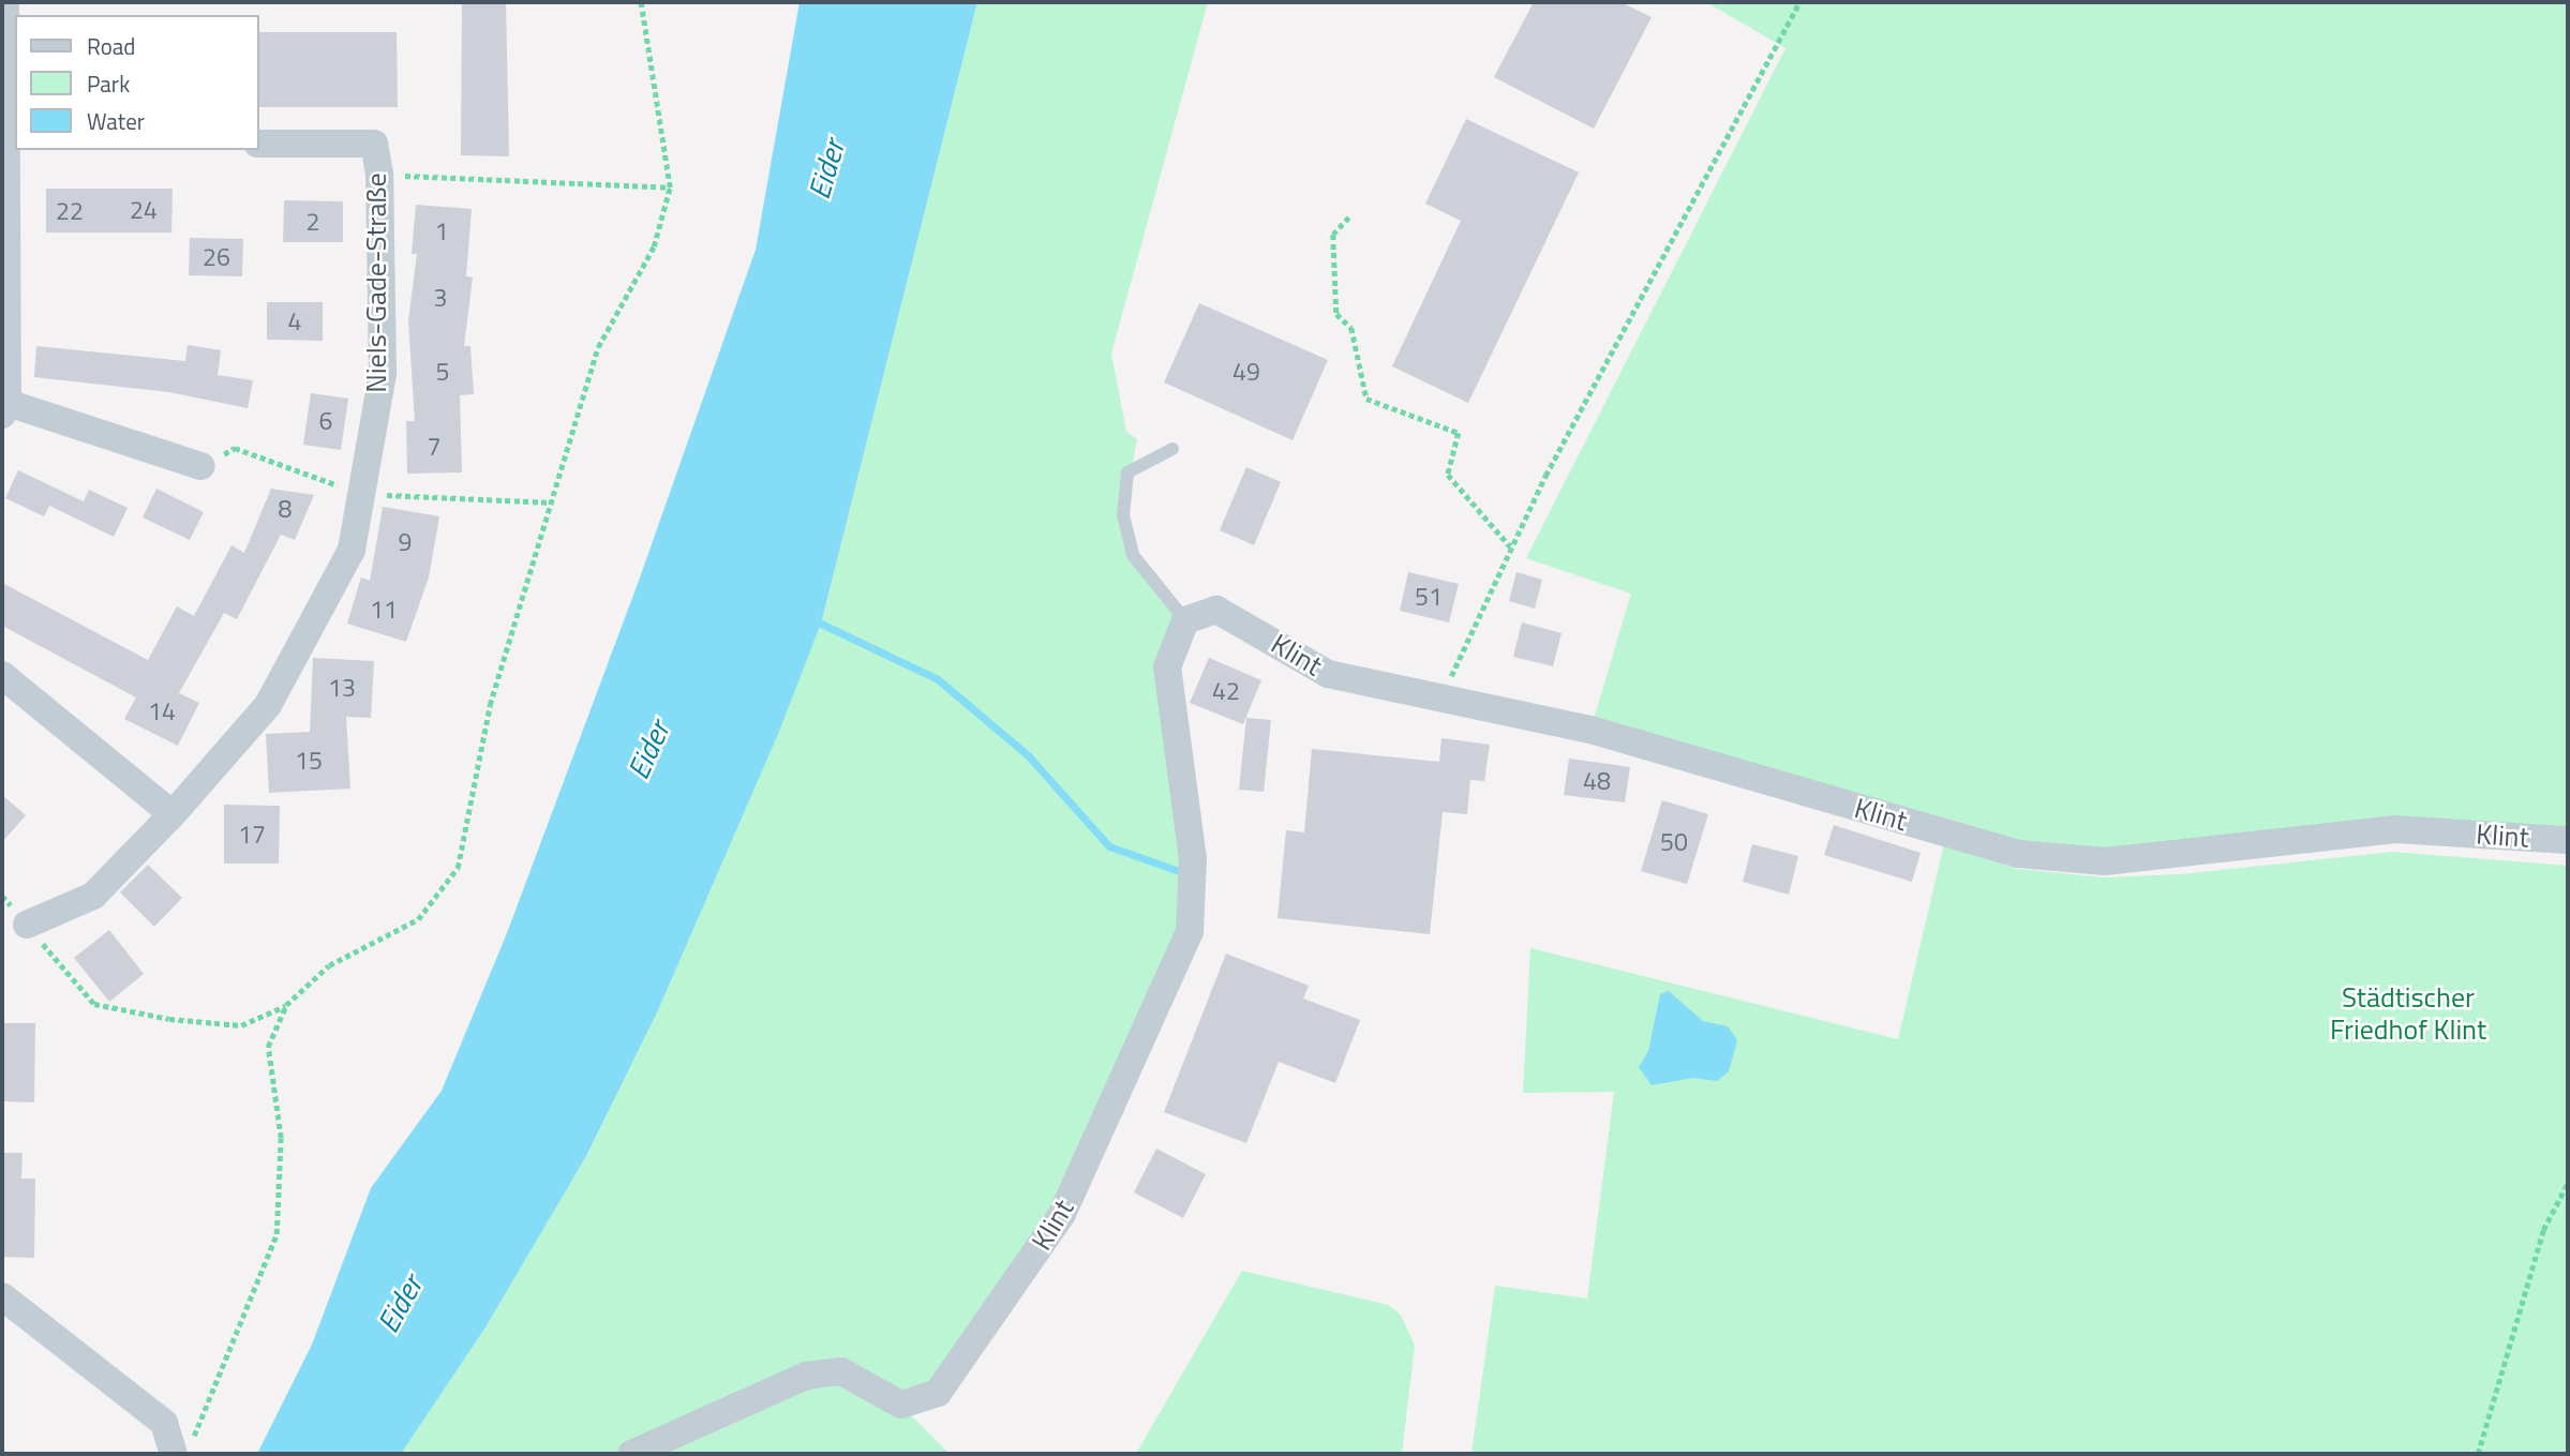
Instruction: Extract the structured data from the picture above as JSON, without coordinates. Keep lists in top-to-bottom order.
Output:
{
  "streets": {
    "street": ["Niels-Gade-Straße", "Klint"]
  },
  "water": ["Eider"],
  "parks": ["Städtischer Friedhof Klint"],
  "house_numbers": [
    "24",
    "22",
    "2",
    "1",
    "26",
    "3",
    "4",
    "5",
    "49",
    "6",
    "7",
    "8",
    "9",
    "51",
    "11",
    "13",
    "42",
    "14",
    "15",
    "48",
    "17",
    "50"
  ],
  "legend": ["Road", "Park", "Water"]
}
